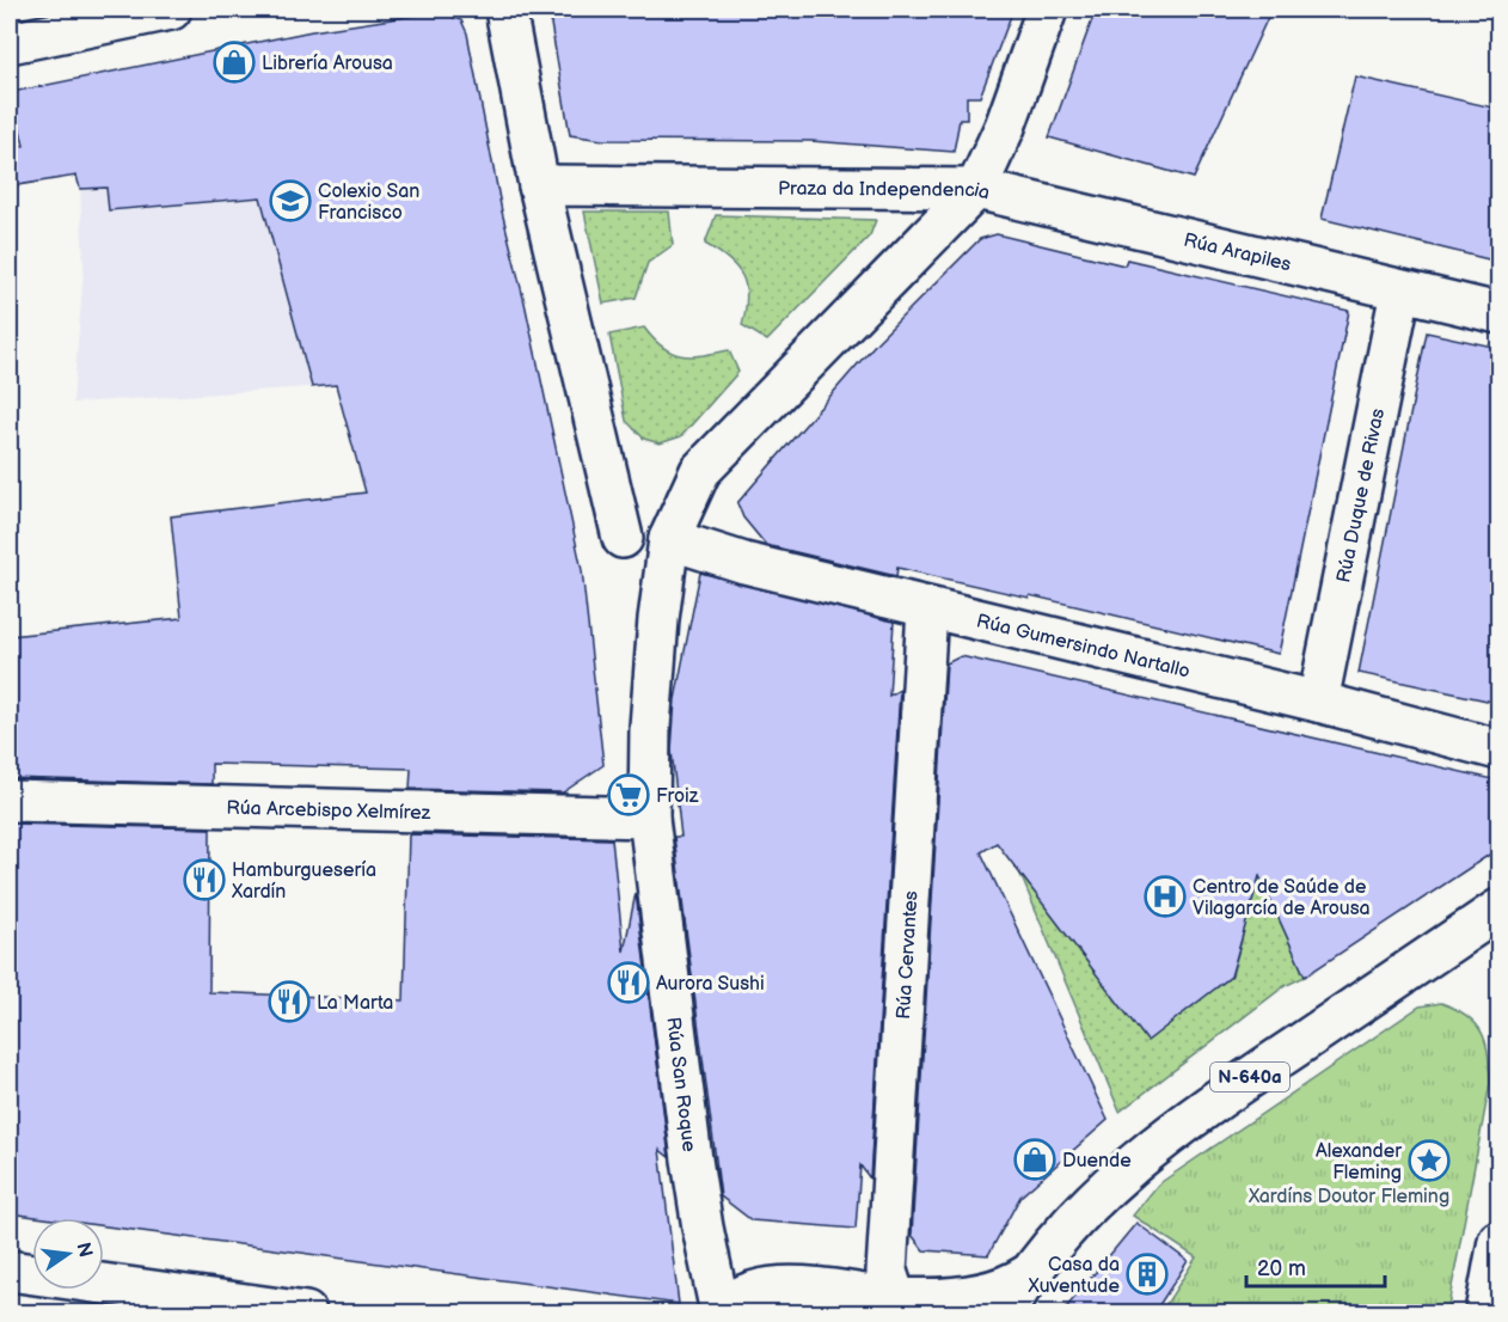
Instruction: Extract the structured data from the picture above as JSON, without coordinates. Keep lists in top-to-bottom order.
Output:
{
  "streets": {
    "street": [
      "Praza da Independencia",
      "Rúa Arapiles",
      "Rúa Duque de Rivas",
      "Rúa Gumersindo Nartallo",
      "Rúa Arcebispo Xelmírez",
      "Rúa Cervantes",
      "N-640a",
      "Rúa San Roque"
    ]
  },
  "crossings": [
    ["Praza da Independencia", "Rúa Arapiles"],
    ["Praza da Independencia", "Rúa Gumersindo Nartallo"],
    ["Praza da Independencia", "Rúa San Roque"],
    ["Rúa Arapiles", "Rúa Duque de Rivas"],
    ["Rúa Duque de Rivas", "Rúa Gumersindo Nartallo"],
    ["Rúa Gumersindo Nartallo", "Rúa Cervantes"],
    ["Rúa Arcebispo Xelmírez", "Rúa San Roque"],
    ["Rúa Cervantes", "Rúa San Roque"],
    ["N-640a", "Rúa San Roque"]
  ],
  "parks": ["Xardíns Doutor Fleming"],
  "places": {
    "shop": ["Librería Arousa", "Duende"],
    "school or university": ["Colexio San Francisco"],
    "supermarket": ["Froiz"],
    "restaurant": ["Hamburguesería Xardín", "Aurora Sushi", "La Marta"],
    "hospital": ["Centro de Saúde de Vilagarcía de Arousa"],
    "place": ["Alexander Fleming"],
    "building": ["Casa da Xuventude"]
  },
  "scale_bar": "20 m",
  "north": "right"
}
